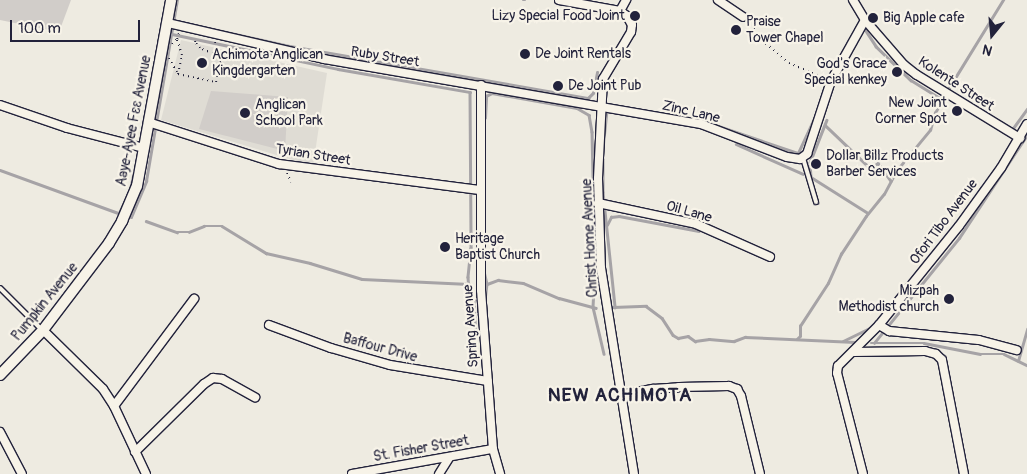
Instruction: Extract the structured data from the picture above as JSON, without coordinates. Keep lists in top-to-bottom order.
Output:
{
  "streets": {
    "street": [
      "Ruby Street",
      "Kolente Street",
      "Zinc Lane",
      "Aaye-Ayee Fɛɛ Avenue",
      "Tyrian Street",
      "Oil Lane",
      "Ofori Tibo Avenue",
      "Christ Home Avenue",
      "Pumpkin Avenue",
      "Spring Avenue",
      "Baffour Drive",
      "St. Fisher Street"
    ]
  },
  "crossings": [
    ["Ruby Street", "Zinc Lane"],
    ["Ruby Street", "Aaye-Ayee Fɛɛ Avenue"],
    ["Ruby Street", "Christ Home Avenue"],
    ["Ruby Street", "Spring Avenue"],
    ["Kolente Street", "Ofori Tibo Avenue"],
    ["Zinc Lane", "Christ Home Avenue"],
    ["Aaye-Ayee Fɛɛ Avenue", "Tyrian Street"],
    ["Aaye-Ayee Fɛɛ Avenue", "Pumpkin Avenue"],
    ["Tyrian Street", "Spring Avenue"],
    ["Oil Lane", "Christ Home Avenue"],
    ["Spring Avenue", "Baffour Drive"],
    ["Spring Avenue", "St. Fisher Street"]
  ],
  "districts": ["NEW ACHIMOTA"],
  "places": [
    "Lizy Special Food Joint",
    "Big Apple cafe",
    "Praise Tower Chapel",
    "De Joint Rentals",
    "Achimota Anglican Kingdergarten",
    "God's Grace Special kenkey",
    "De Joint Pub",
    "New Joint Corner Spot",
    "Anglican School Park",
    "Dollar Billz Products Barber Services",
    "Heritage Baptist Church",
    "Mizpah Methodist church"
  ],
  "scale_bar": "100 m",
  "north": "bottom"
}
